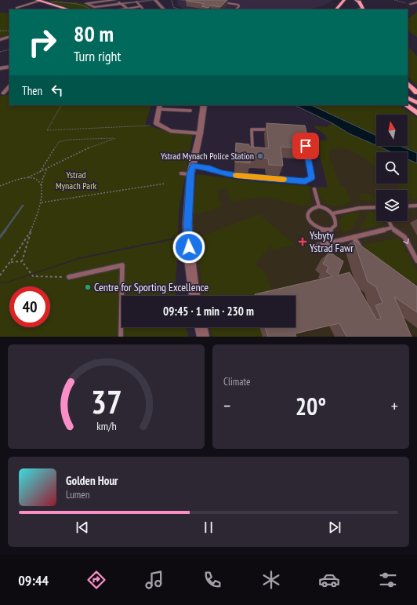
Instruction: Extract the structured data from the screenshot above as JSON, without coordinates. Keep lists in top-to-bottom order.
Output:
{
  "parks": ["Ystrad Mynach Park"],
  "places": {
    "other": ["Ystrad Mynach Police Station", "Centre for Sporting Excellence"],
    "health": ["Ysbyty Ystrad Fawr"]
  },
  "north": "top",
  "page": {
    "turn": ["80 m", "Turn right"],
    "then": "Then",
    "limit": "40",
    "trip": "09:45 · 1 min · 230 m",
    "tile": "Climate",
    "heat": ["−", "20°", "+"],
    "song": ["Golden Hour", "Lumen"],
    "tabs": "09:44",
    "gauge": ["37", "km/h"]
  }
}
